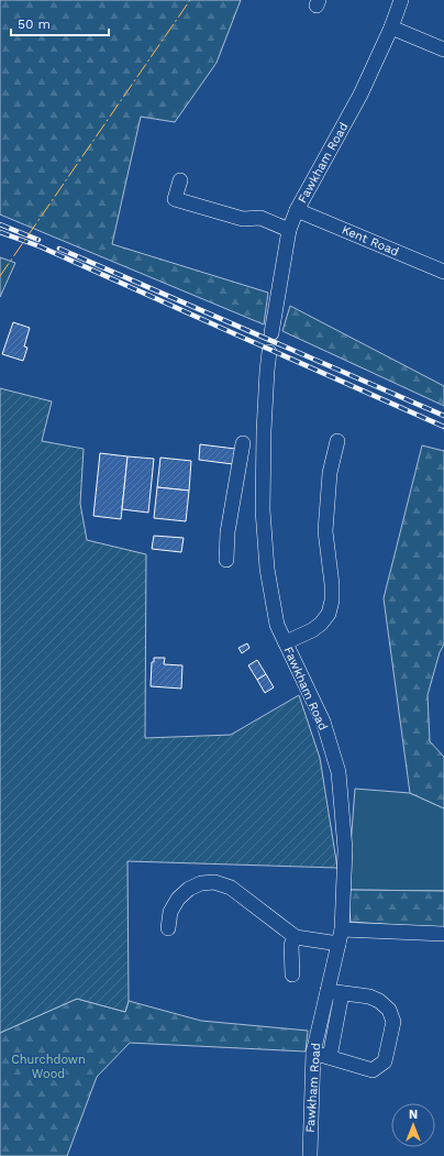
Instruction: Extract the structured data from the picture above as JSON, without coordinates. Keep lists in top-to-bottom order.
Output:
{
  "streets": {
    "street": ["Fawkham Road", "Kent Road"]
  },
  "crossings": [
    ["Fawkham Road", "Kent Road"]
  ],
  "parks": ["Churchdown Wood"],
  "scale_bar": "50 m",
  "north": "top"
}
